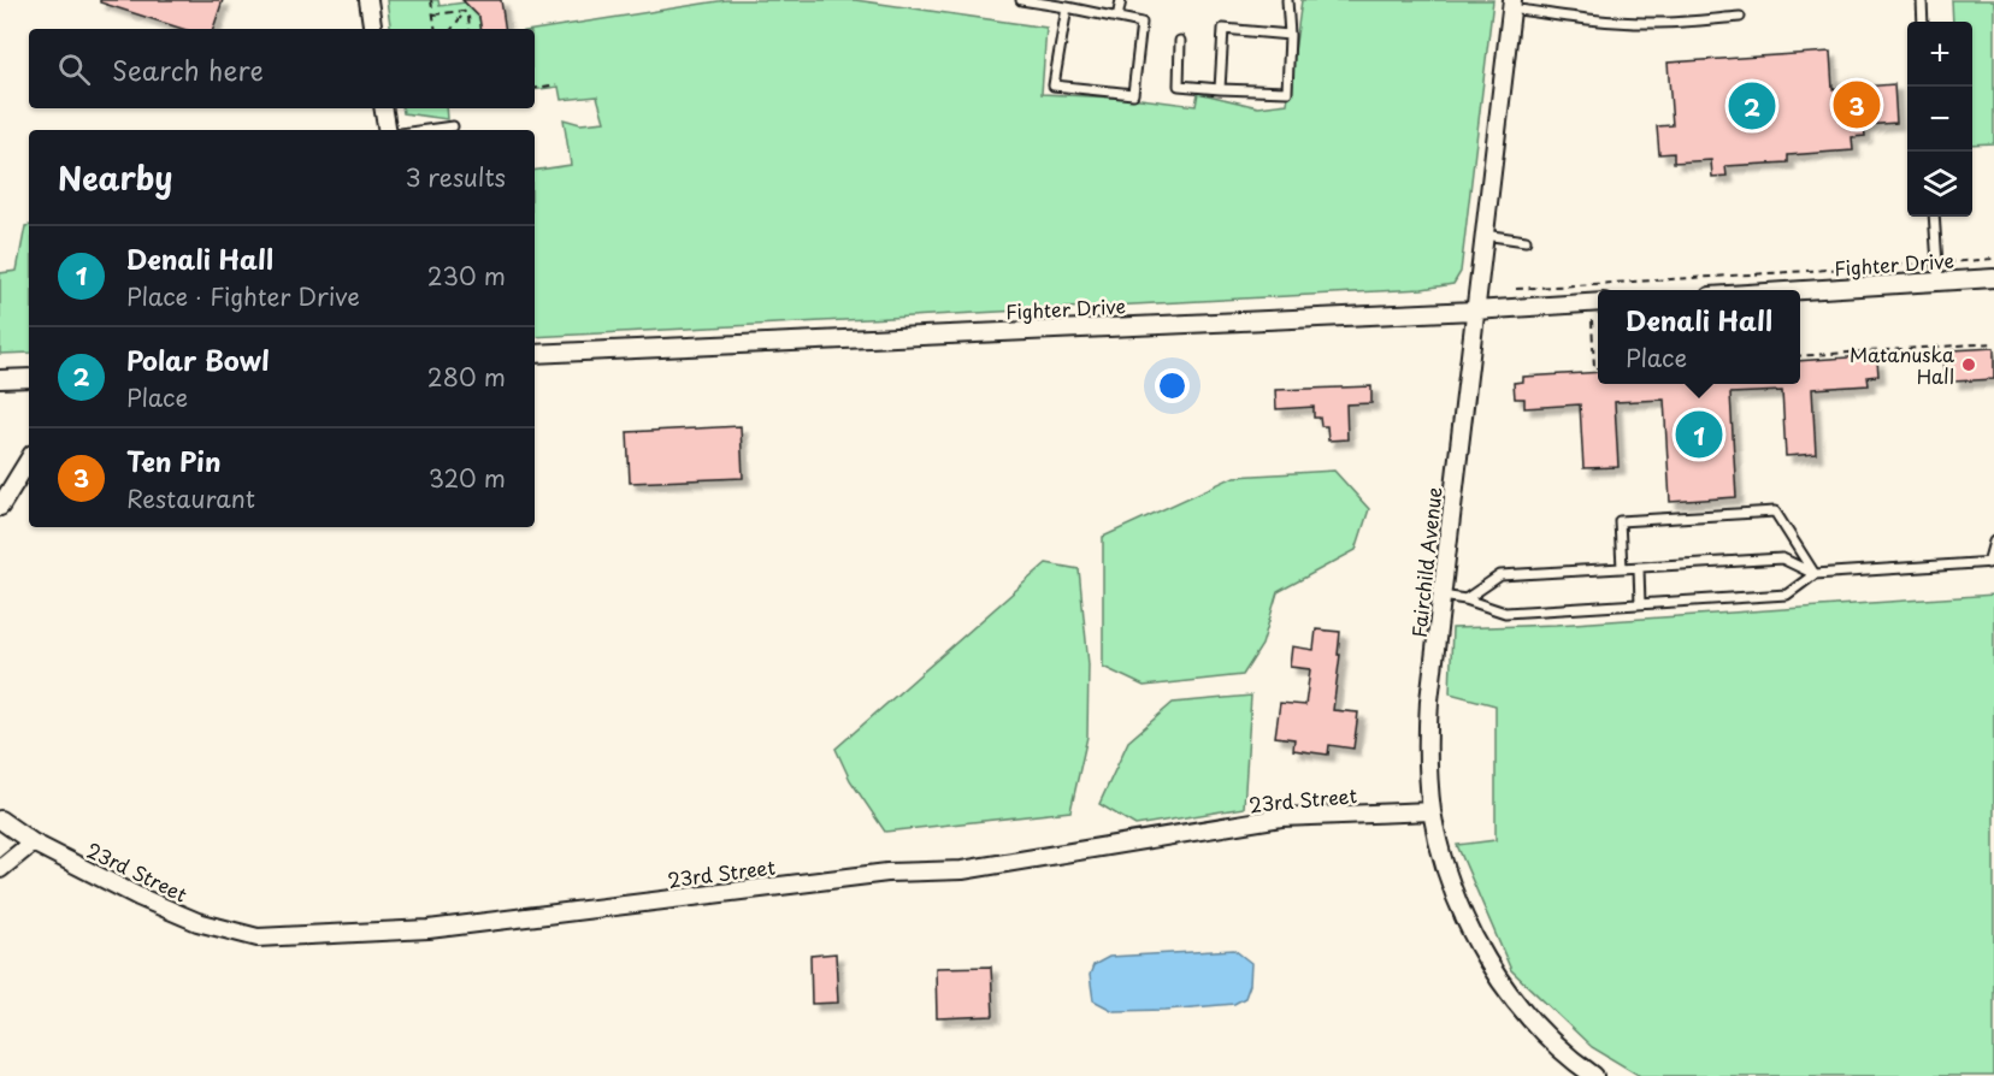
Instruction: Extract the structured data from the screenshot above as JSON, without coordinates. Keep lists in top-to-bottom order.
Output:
{
  "streets": {
    "street": ["Fighter Drive", "Fairchild Avenue", "23rd Street"]
  },
  "crossings": [
    ["Fighter Drive", "Fairchild Avenue"],
    ["Fairchild Avenue", "23rd Street"]
  ],
  "places": ["Matanuska Hall"],
  "page": {
    "map_buttons": ["+", "−"],
    "search": "Search here",
    "pins": ["3", "2", "1"],
    "heading": ["Nearby", "3 results"],
    "list": [
      {
        "mark": "1",
        "name": "Denali Hall",
        "note": "Place · Fighter Drive",
        "value": "230 m"
      },
      {
        "mark": "2",
        "name": "Polar Bowl",
        "note": "Place",
        "value": "280 m"
      },
      {
        "mark": "3",
        "name": "Ten Pin",
        "note": "Restaurant",
        "value": "320 m"
      }
    ],
    "popup": ["Denali Hall", "Place"]
  }
}
